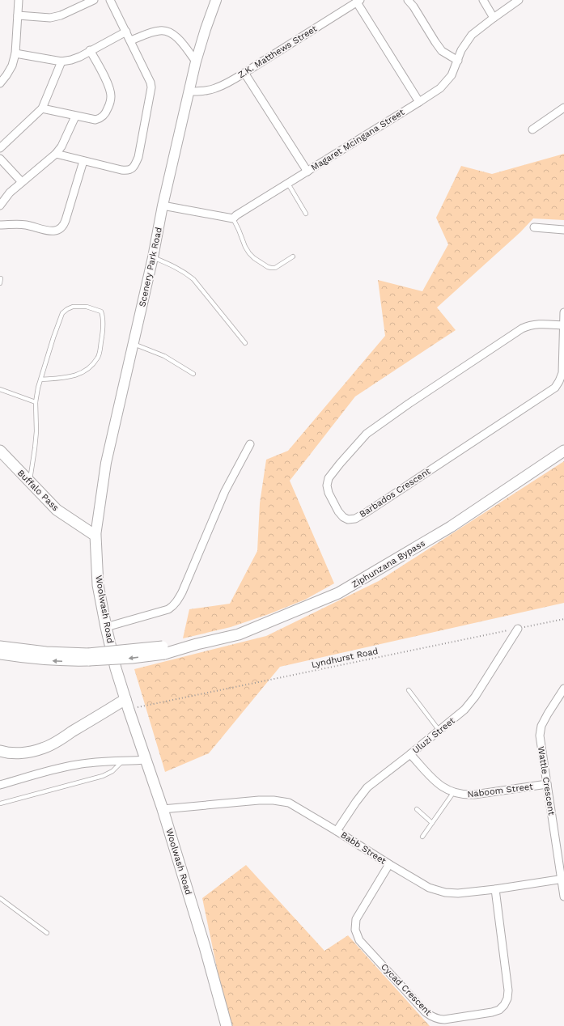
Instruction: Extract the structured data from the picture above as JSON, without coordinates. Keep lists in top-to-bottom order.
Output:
{
  "streets": {
    "main road": ["Buffalo Pass", "Ziphunzana Bypass", "Woolwash Road"],
    "street": [
      "Z.K. Matthews Street",
      "Magaret Mcingana Street",
      "Scenery Park Road",
      "Barbados Crescent",
      "Uluzi Street",
      "Wattle Crescent",
      "Naboom Street",
      "Babb Street",
      "Cycad Crescent"
    ],
    "path": ["Lyndhurst Road"]
  },
  "crossings": [
    ["Z.K. Matthews Street", "Scenery Park Road"],
    ["Scenery Park Road", "Buffalo Pass"],
    ["Scenery Park Road", "Woolwash Road"],
    ["Buffalo Pass", "Woolwash Road"],
    ["Woolwash Road", "Lyndhurst Road"],
    ["Woolwash Road", "Babb Street"],
    ["Lyndhurst Road", "Uluzi Street"],
    ["Uluzi Street", "Naboom Street"],
    ["Uluzi Street", "Babb Street"],
    ["Wattle Crescent", "Naboom Street"],
    ["Wattle Crescent", "Babb Street"],
    ["Babb Street", "Cycad Crescent"]
  ]
}
